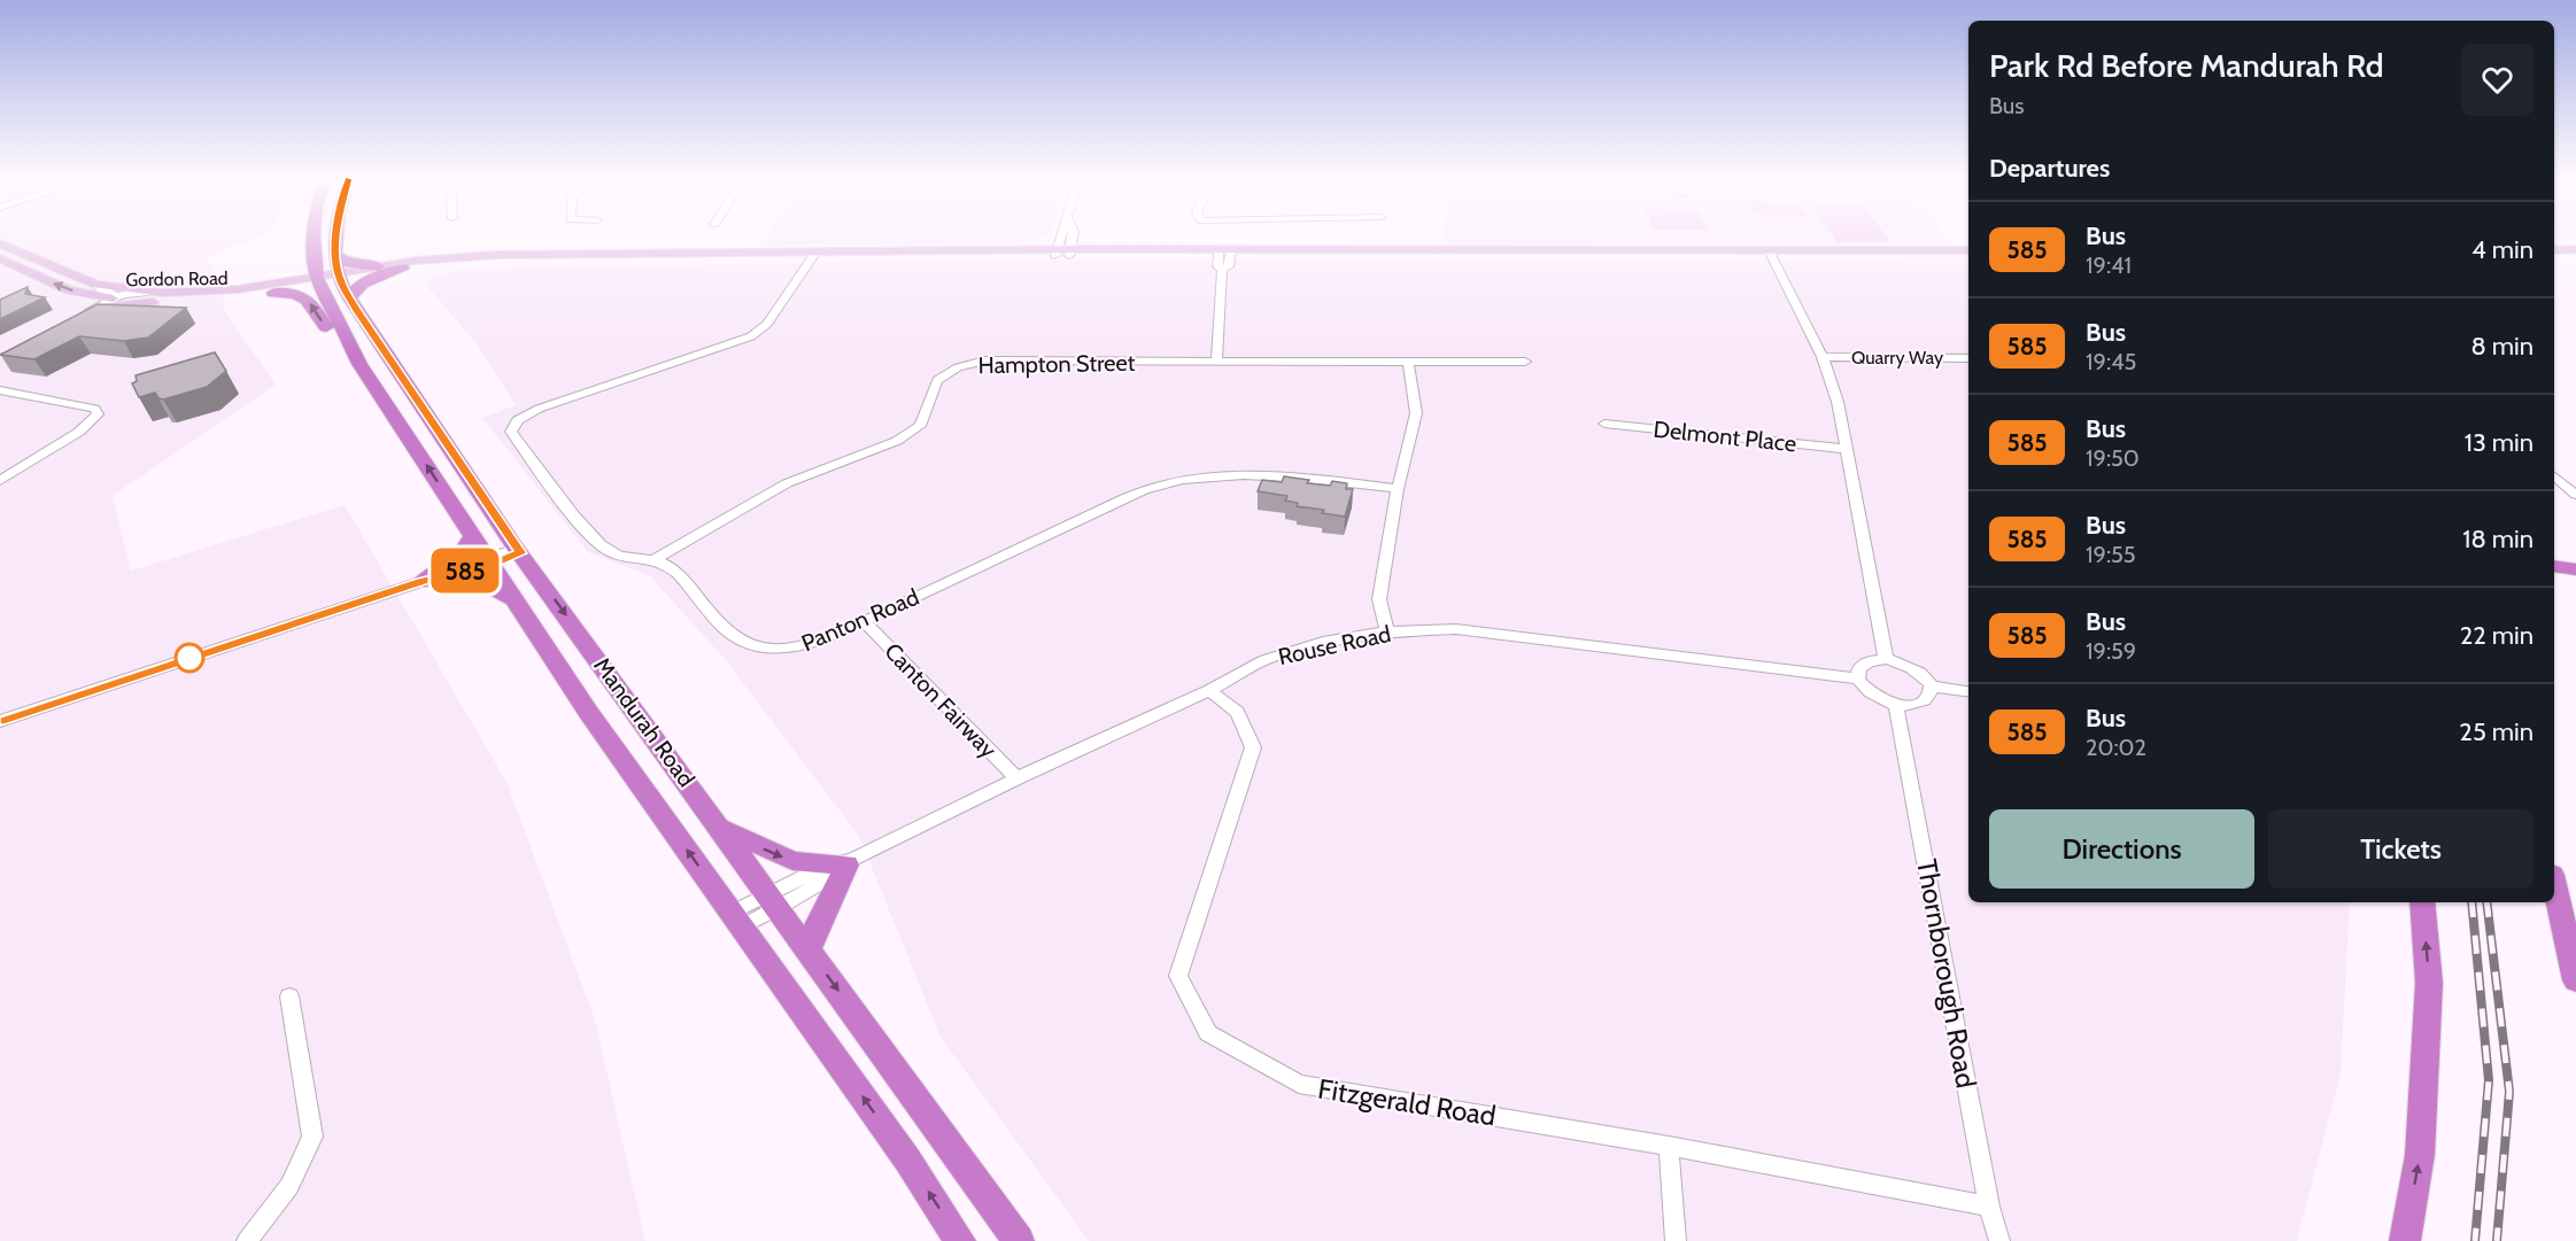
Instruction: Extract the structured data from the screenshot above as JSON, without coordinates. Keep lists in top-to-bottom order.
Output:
{
  "streets": {
    "highway": ["Mandurah Road"],
    "main road": ["Gordon Road"],
    "street": [
      "Quarry Way",
      "Hampton Street",
      "Delmont Place",
      "Panton Road",
      "Rouse Road",
      "Canton Fairway",
      "Thornborough Road",
      "Fitzgerald Road"
    ]
  },
  "crossings": [
    ["Gordon Road", "Panton Road"],
    ["Gordon Road", "Mandurah Road"],
    ["Hampton Street", "Panton Road"],
    ["Panton Road", "Canton Fairway"],
    ["Rouse Road", "Canton Fairway"],
    ["Rouse Road", "Mandurah Road"],
    ["Rouse Road", "Fitzgerald Road"],
    ["Thornborough Road", "Fitzgerald Road"]
  ],
  "lines": ["bus line 585"],
  "page": {
    "on_map": "585",
    "heading": [
      ["Park Rd Before Mandurah Rd", "Bus"],
      "Departures"
    ],
    "list": [
      {
        "mark": "585",
        "name": "Bus",
        "note": "19:41",
        "value": "4 min"
      },
      {
        "mark": "585",
        "name": "Bus",
        "note": "19:45",
        "value": "8 min"
      },
      {
        "mark": "585",
        "name": "Bus",
        "note": "19:50",
        "value": "13 min"
      },
      {
        "mark": "585",
        "name": "Bus",
        "note": "19:55",
        "value": "18 min"
      },
      {
        "mark": "585",
        "name": "Bus",
        "note": "19:59",
        "value": "22 min"
      },
      {
        "mark": "585",
        "name": "Bus",
        "note": "20:02",
        "value": "25 min"
      }
    ],
    "buttons": ["Directions", "Tickets"]
  }
}
